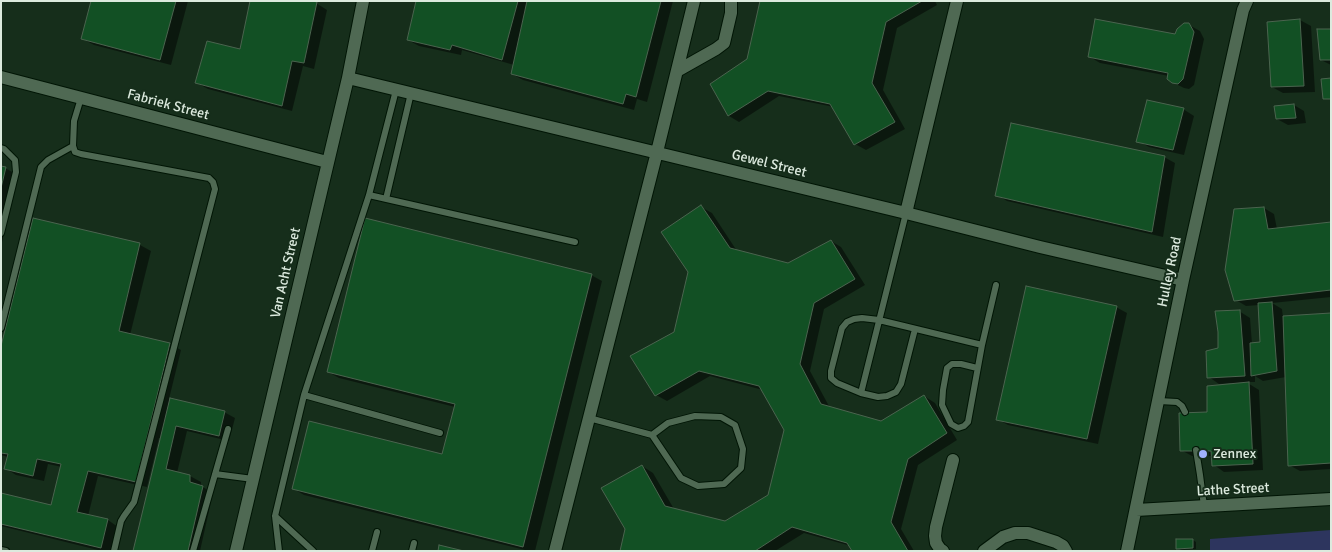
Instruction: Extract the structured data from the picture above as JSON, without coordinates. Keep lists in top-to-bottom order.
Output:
{
  "streets": {
    "street": [
      "Fabriek Street",
      "Gewel Street",
      "Hulley Road",
      "Van Acht Street",
      "Lathe Street"
    ]
  },
  "crossings": [
    ["Fabriek Street", "Van Acht Street"],
    ["Gewel Street", "Hulley Road"],
    ["Gewel Street", "Van Acht Street"],
    ["Hulley Road", "Lathe Street"]
  ],
  "places": ["Zennex"]
}
